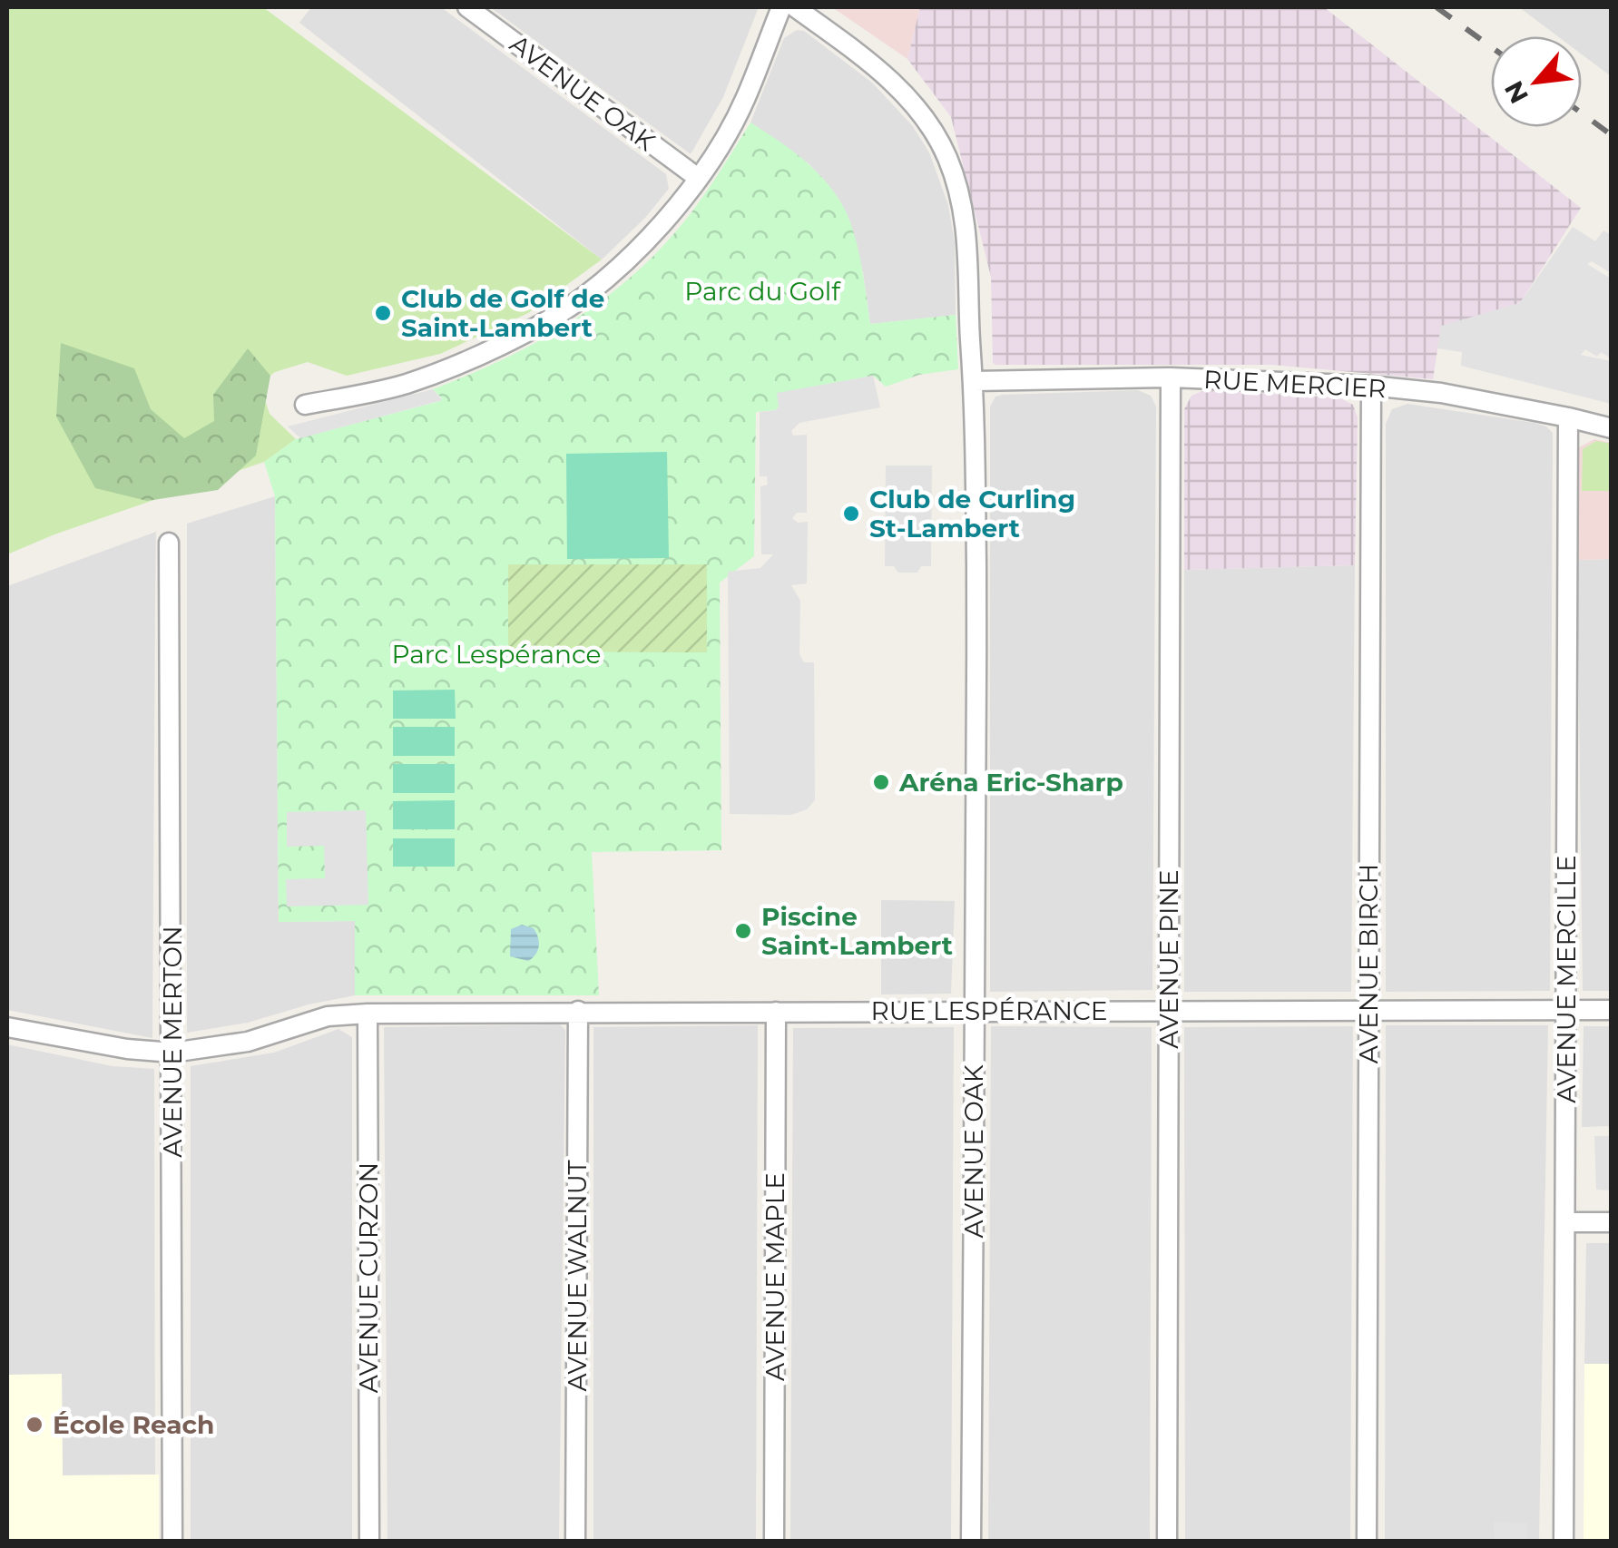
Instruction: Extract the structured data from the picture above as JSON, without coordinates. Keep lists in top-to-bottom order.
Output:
{
  "streets": {
    "street": [
      "AVENUE OAK",
      "RUE MERCIER",
      "AVENUE PINE",
      "AVENUE BIRCH",
      "AVENUE MERCILLE",
      "RUE LESPÉRANCE",
      "AVENUE MERTON",
      "AVENUE WALNUT",
      "AVENUE MAPLE",
      "AVENUE CURZON"
    ]
  },
  "crossings": [
    ["AVENUE OAK", "RUE MERCIER"],
    ["AVENUE OAK", "RUE LESPÉRANCE"],
    ["RUE MERCIER", "AVENUE PINE"],
    ["RUE MERCIER", "AVENUE BIRCH"],
    ["RUE MERCIER", "AVENUE MERCILLE"],
    ["AVENUE PINE", "RUE LESPÉRANCE"],
    ["AVENUE BIRCH", "RUE LESPÉRANCE"],
    ["AVENUE MERCILLE", "RUE LESPÉRANCE"],
    ["RUE LESPÉRANCE", "AVENUE MERTON"],
    ["RUE LESPÉRANCE", "AVENUE WALNUT"],
    ["RUE LESPÉRANCE", "AVENUE MAPLE"],
    ["RUE LESPÉRANCE", "AVENUE CURZON"]
  ],
  "parks": ["Parc du Golf", "Parc Lespérance"],
  "places": [
    "Club de Golf de Saint-Lambert",
    "Club de Curling St-Lambert",
    "Aréna Eric-Sharp",
    "Piscine Saint-Lambert",
    "École Reach"
  ],
  "north": "bottom left"
}
